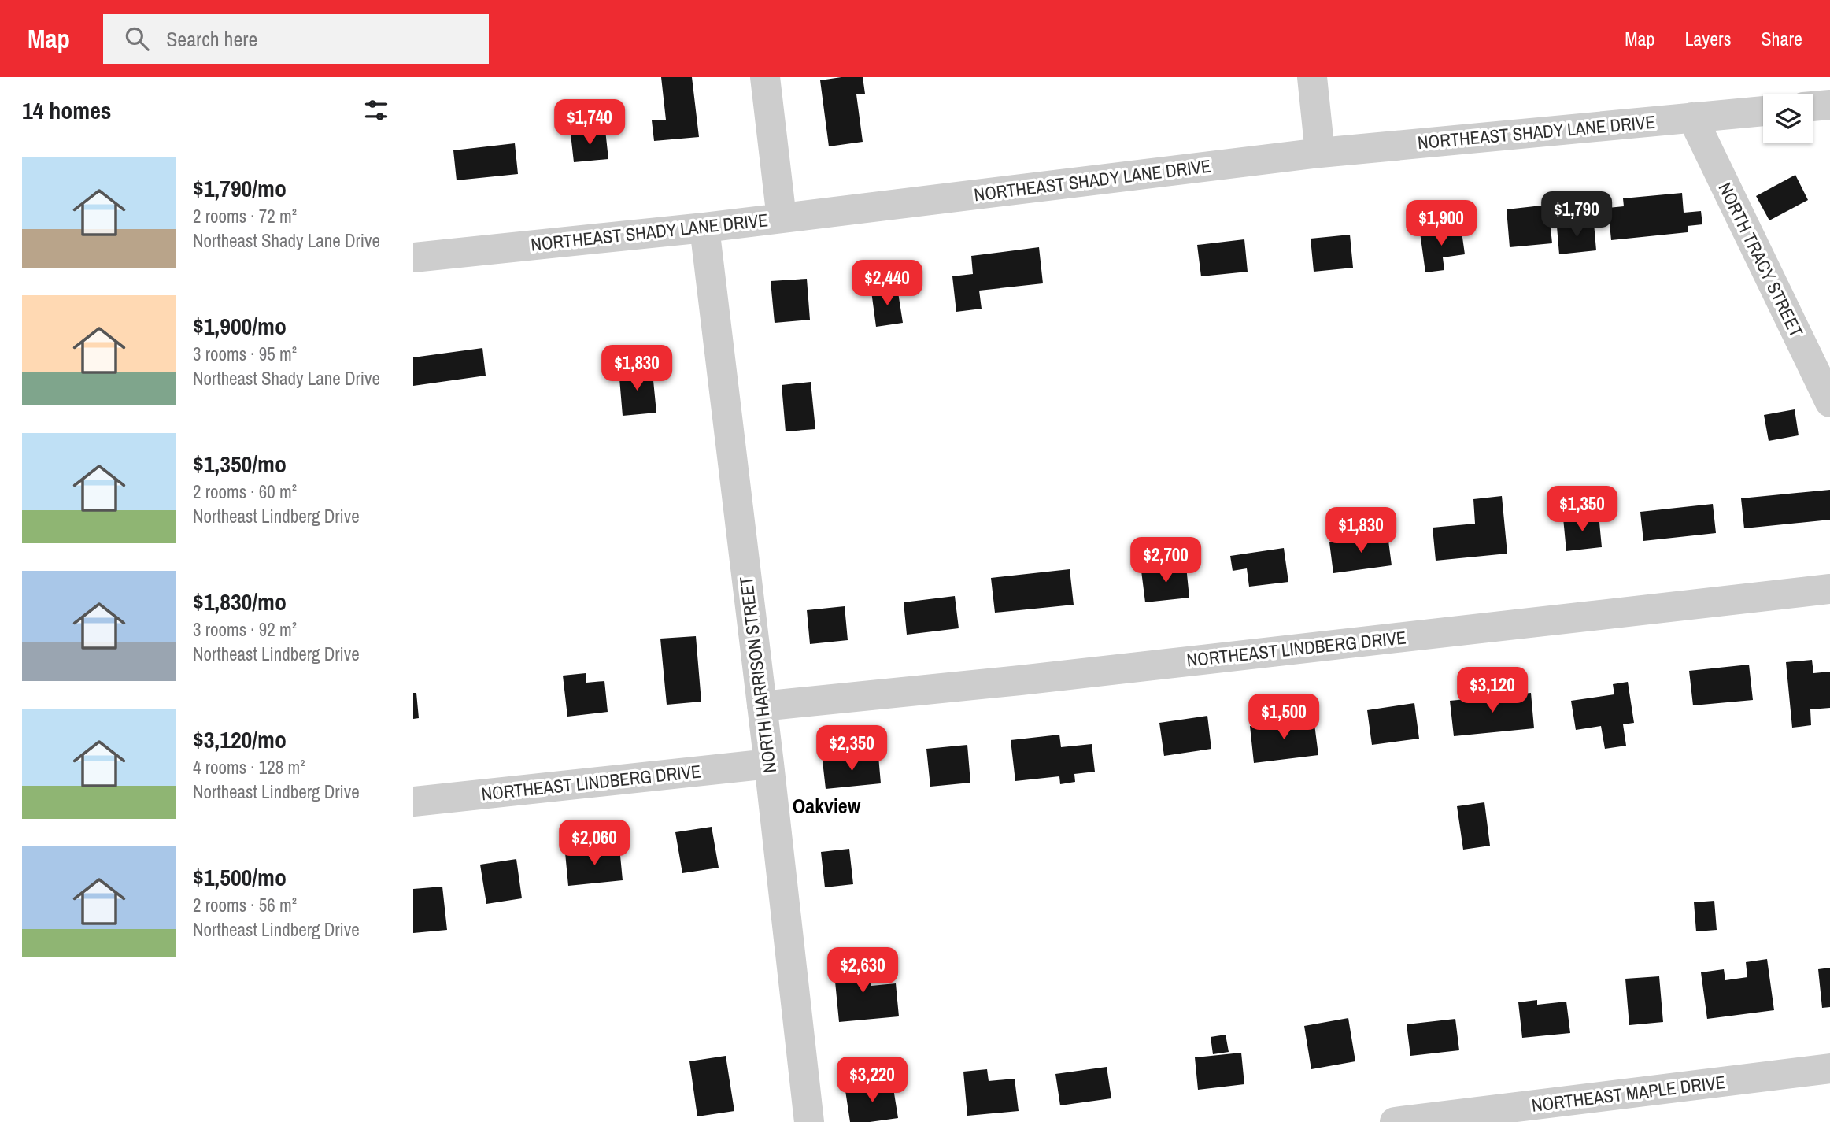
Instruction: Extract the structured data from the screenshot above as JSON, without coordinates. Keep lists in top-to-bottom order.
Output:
{
  "streets": {
    "street": [
      "NORTHEAST SHADY LANE DRIVE",
      "NORTH TRACY STREET",
      "NORTHEAST LINDBERG DRIVE",
      "NORTH HARRISON STREET",
      "NORTHEAST MAPLE DRIVE"
    ]
  },
  "crossings": [
    ["NORTHEAST SHADY LANE DRIVE", "NORTH TRACY STREET"],
    ["NORTHEAST SHADY LANE DRIVE", "NORTH HARRISON STREET"],
    ["NORTHEAST LINDBERG DRIVE", "NORTH HARRISON STREET"]
  ],
  "districts": ["Oakview"],
  "page": {
    "header": "Map",
    "search": "Search here",
    "nav": ["Map", "Layers", "Share"],
    "heading": "14 homes",
    "price": [
      "$1,740",
      "$1,790",
      "$1,900",
      "$2,440",
      "$1,830",
      "$1,350",
      "$1,830",
      "$2,700",
      "$3,120",
      "$1,500",
      "$2,350",
      "$2,060",
      "$2,630",
      "$3,220"
    ],
    "list": [
      {
        "name": "$1,790/mo",
        "note": "2 rooms · 72 m² · Northeast Shady Lane Drive"
      },
      {
        "name": "$1,900/mo",
        "note": "3 rooms · 95 m² · Northeast Shady Lane Drive"
      },
      {
        "name": "$1,350/mo",
        "note": "2 rooms · 60 m² · Northeast Lindberg Drive"
      },
      {
        "name": "$1,830/mo",
        "note": "3 rooms · 92 m² · Northeast Lindberg Drive"
      },
      {
        "name": "$3,120/mo",
        "note": "4 rooms · 128 m² · Northeast Lindberg Drive"
      },
      {
        "name": "$1,500/mo",
        "note": "2 rooms · 56 m² · Northeast Lindberg Drive"
      }
    ]
  }
}
